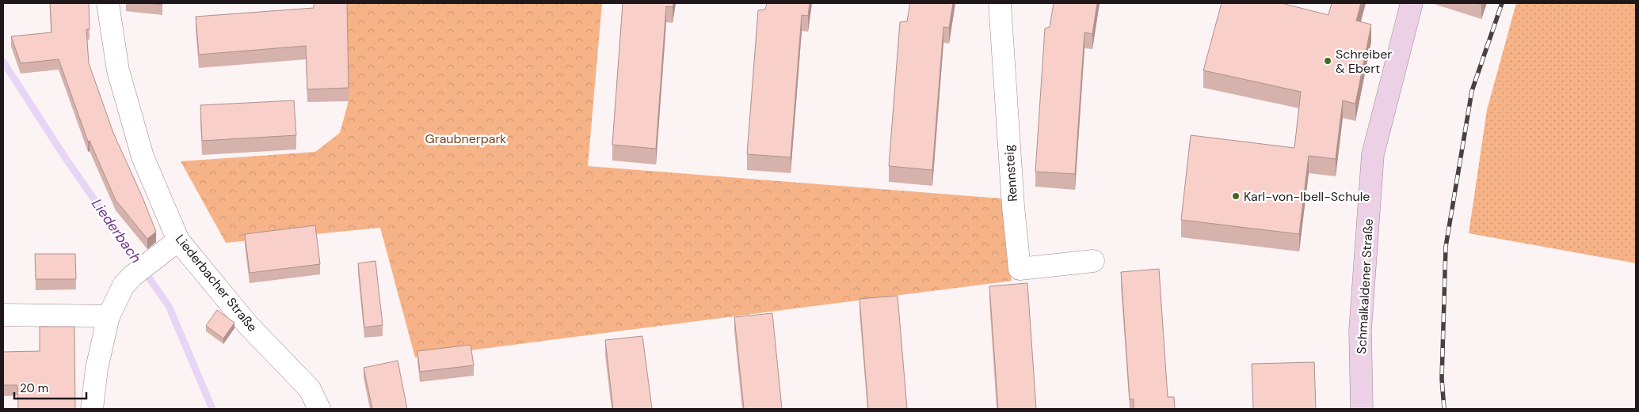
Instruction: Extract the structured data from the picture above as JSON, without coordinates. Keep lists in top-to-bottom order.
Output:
{
  "streets": {
    "main road": ["Schmalkaldener Straße"],
    "street": ["Rennsteig", "Liederbacher Straße"]
  },
  "water": ["Liederbach"],
  "parks": ["Graubnerpark"],
  "places": ["Schreiber & Ebert", "Karl-von-Ibell-Schule"],
  "scale_bar": "20 m"
}
